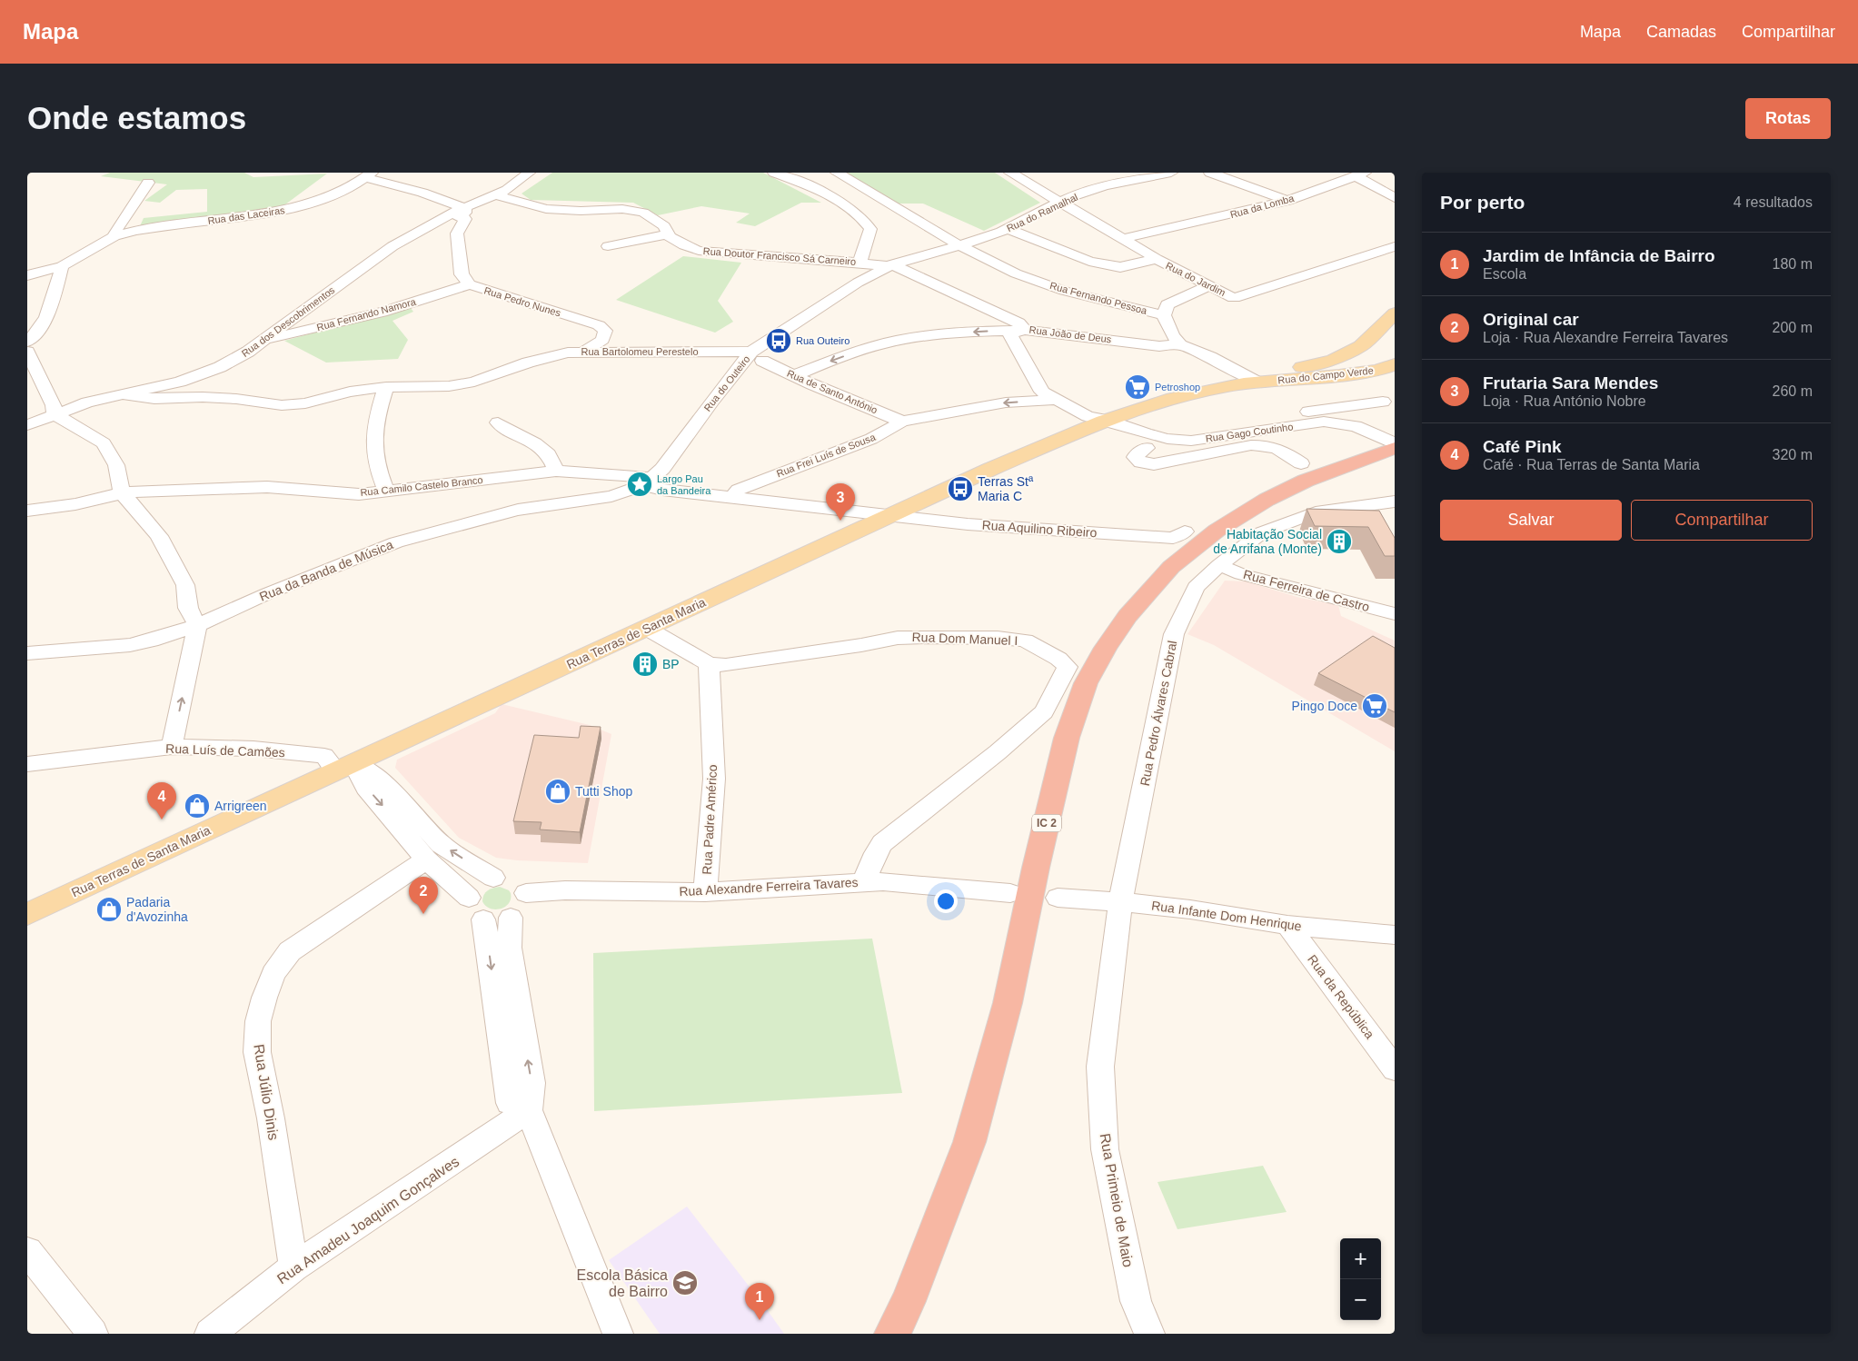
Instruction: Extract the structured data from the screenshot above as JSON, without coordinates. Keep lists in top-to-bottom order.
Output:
{
  "streets": {
    "highway": ["IC 2"],
    "main road": ["Rua do Campo Verde", "Rua Terras de Santa Maria"],
    "street": [
      "Rua da Lomba",
      "Rua do Ramalhal",
      "Rua das Laceiras",
      "Rua Doutor Francisco Sá Carneiro",
      "Rua do Jardim",
      "Rua Fernando Pessoa",
      "Rua Pedro Nunes",
      "Rua Fernando Namora",
      "Rua dos Descobrimentos",
      "Rua João de Deus",
      "Rua Bartolomeu Perestelo",
      "Rua do Outeiro",
      "Rua de Santo António",
      "Rua Gago Coutinho",
      "Rua Frei Luís de Sousa",
      "Rua Camilo Castelo Branco",
      "Rua Aquilino Ribeiro",
      "Rua da Banda de Música",
      "Rua Ferreira de Castro",
      "Rua Dom Manuel I",
      "Rua Pedro Álvares Cabral",
      "Rua Luís de Camões",
      "Rua Padre Américo",
      "Rua Alexandre Ferreira Tavares",
      "Rua Infante Dom Henrique",
      "Rua da República",
      "Rua Júlio Dinis",
      "Rua Primeio de Maio",
      "Rua Amadeu Joaquim Gonçalves"
    ]
  },
  "crossings": [
    ["Rua da Lomba", "Rua do Jardim"],
    ["Rua do Ramalhal", "Rua do Jardim"],
    ["Rua do Ramalhal", "Rua Fernando Pessoa"],
    ["Rua do Ramalhal", "Rua do Outeiro"],
    ["Rua Doutor Francisco Sá Carneiro", "Rua dos Descobrimentos"],
    ["Rua Doutor Francisco Sá Carneiro", "Rua João de Deus"],
    ["Rua Doutor Francisco Sá Carneiro", "Rua do Outeiro"],
    ["Rua Pedro Nunes", "Rua Fernando Namora"],
    ["Rua Pedro Nunes", "Rua dos Descobrimentos"],
    ["Rua Pedro Nunes", "Rua Bartolomeu Perestelo"],
    ["Rua Fernando Namora", "Rua dos Descobrimentos"],
    ["Rua dos Descobrimentos", "Rua Bartolomeu Perestelo"],
    ["Rua João de Deus", "Rua do Campo Verde"],
    ["Rua João de Deus", "Rua do Outeiro"],
    ["Rua João de Deus", "Rua Terras de Santa Maria"],
    ["Rua Bartolomeu Perestelo", "Rua do Outeiro"],
    ["Rua Bartolomeu Perestelo", "Rua de Santo António"],
    ["Rua do Campo Verde", "Rua Terras de Santa Maria"],
    ["Rua do Outeiro", "Rua de Santo António"],
    ["Rua do Outeiro", "Rua Camilo Castelo Branco"],
    ["Rua do Outeiro", "Rua da Banda de Música"],
    ["Rua de Santo António", "Rua Frei Luís de Sousa"],
    ["Rua Gago Coutinho", "Rua Frei Luís de Sousa"],
    ["Rua Gago Coutinho", "Rua Terras de Santa Maria"],
    ["Rua Gago Coutinho", "IC 2"],
    ["Rua Frei Luís de Sousa", "Rua Camilo Castelo Branco"],
    ["Rua Frei Luís de Sousa", "Rua Aquilino Ribeiro"],
    ["Rua Frei Luís de Sousa", "Rua Terras de Santa Maria"],
    ["Rua Camilo Castelo Branco", "Rua Aquilino Ribeiro"],
    ["Rua Camilo Castelo Branco", "Rua da Banda de Música"],
    ["Rua Aquilino Ribeiro", "Rua Terras de Santa Maria"],
    ["Rua Ferreira de Castro", "Rua Pedro Álvares Cabral"],
    ["Rua Terras de Santa Maria", "Rua Luís de Camões"],
    ["Rua Dom Manuel I", "Rua Padre Américo"],
    ["Rua Dom Manuel I", "Rua Alexandre Ferreira Tavares"],
    ["Rua Pedro Álvares Cabral", "Rua Infante Dom Henrique"],
    ["Rua Pedro Álvares Cabral", "Rua Primeio de Maio"],
    ["Rua Padre Américo", "Rua Alexandre Ferreira Tavares"],
    ["Rua Infante Dom Henrique", "Rua da República"],
    ["Rua Infante Dom Henrique", "Rua Primeio de Maio"],
    ["Rua Júlio Dinis", "Rua Amadeu Joaquim Gonçalves"]
  ],
  "places": {
    "bus stop": ["Rua Outeiro", "Terras Stª Maria C"],
    "supermarket": ["Petroshop", "Pingo Doce"],
    "place": ["Largo Pau da Bandeira"],
    "building": ["Habitação Social de Arrifana (Monte)", "BP"],
    "shop": ["Tutti Shop", "Arrigreen", "Padaria d'Avozinha"],
    "school or university": ["Escola Básica de Bairro"]
  },
  "page": {
    "header": "Mapa",
    "nav": ["Mapa", "Camadas", "Compartilhar"],
    "buttons": [
      "Rotas",
      ["Salvar", "Compartilhar"]
    ],
    "title": "Onde estamos",
    "heading": ["Por perto", "4 resultados"],
    "list": [
      {
        "mark": "1",
        "name": "Jardim de Infância de Bairro",
        "note": "Escola",
        "value": "180 m"
      },
      {
        "mark": "2",
        "name": "Original car",
        "note": "Loja · Rua Alexandre Ferreira Tavares",
        "value": "200 m"
      },
      {
        "mark": "3",
        "name": "Frutaria Sara Mendes",
        "note": "Loja · Rua António Nobre",
        "value": "260 m"
      },
      {
        "mark": "4",
        "name": "Café Pink",
        "note": "Café · Rua Terras de Santa Maria",
        "value": "320 m"
      }
    ],
    "pins": [
      "3",
      "4",
      "2",
      "1"
    ],
    "map_buttons": ["+", "−"]
  }
}
